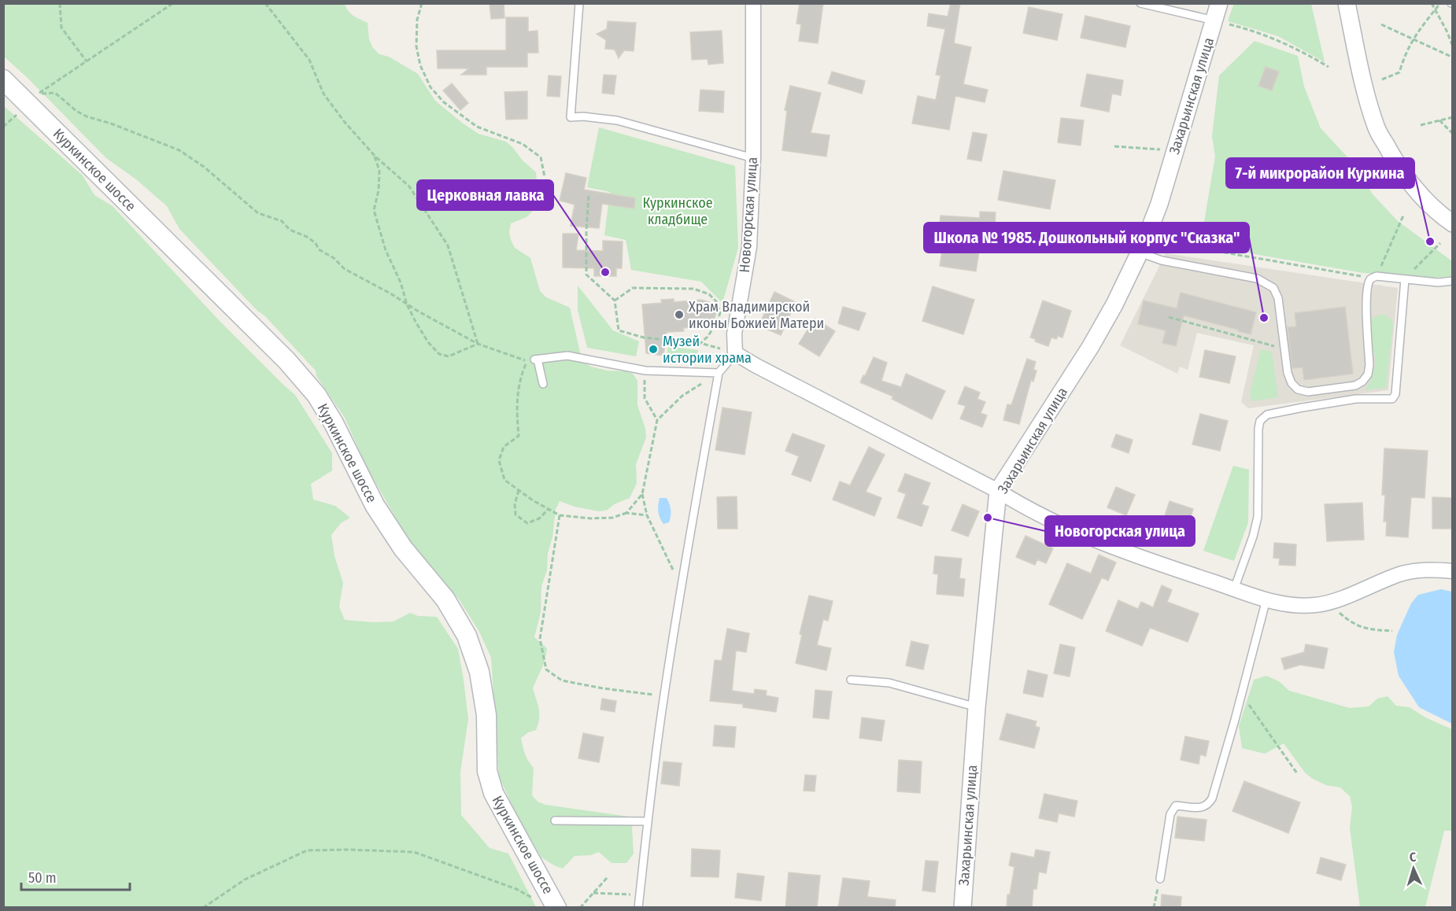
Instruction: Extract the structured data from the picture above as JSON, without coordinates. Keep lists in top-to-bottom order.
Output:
{
  "streets": {
    "main road": ["Куркинское шоссе"],
    "street": ["Захарьинская улица", "Новогорская улица"]
  },
  "parks": ["Куркинское кладбище"],
  "places": [
    "7-й микрорайон Куркина",
    "Церковная лавка",
    "Храм Владимирской иконы Божией Матери",
    "Школа № 1985. Дошкольный корпус \"Сказка\"",
    "Музей истории храма",
    "Новогорская улица"
  ],
  "scale_bar": "50 m",
  "north": "top"
}
